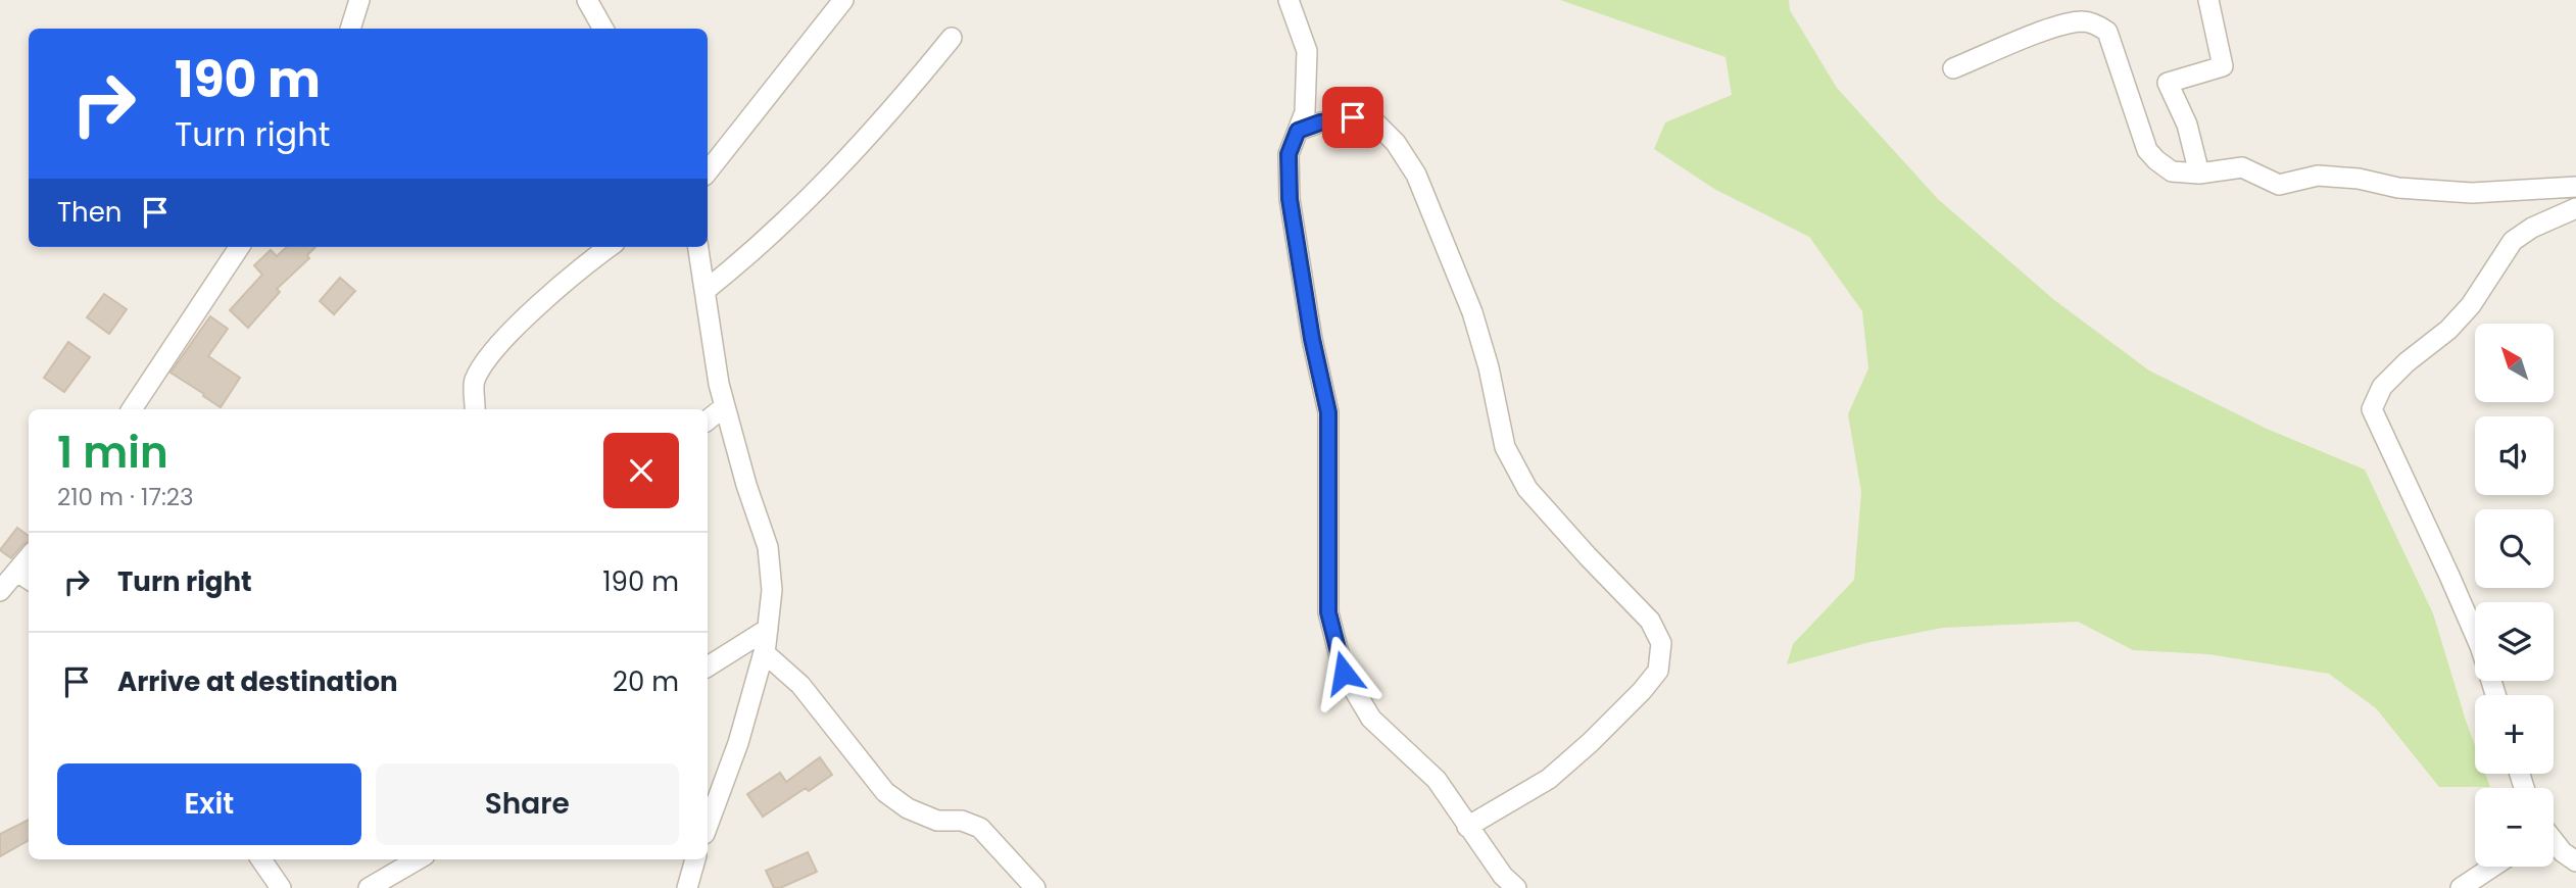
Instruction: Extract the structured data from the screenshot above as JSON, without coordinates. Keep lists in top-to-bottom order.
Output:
{
  "north": "top left",
  "page": {
    "turn": ["190 m", "Turn right"],
    "then": "Then",
    "map_buttons": ["+", "−"],
    "heading": ["1 min", "210 m · 17:23"],
    "list": [
      {
        "name": "Turn right",
        "value": "190 m"
      },
      {
        "name": "Arrive at destination",
        "value": "20 m"
      }
    ],
    "buttons": ["Exit", "Share"]
  }
}
